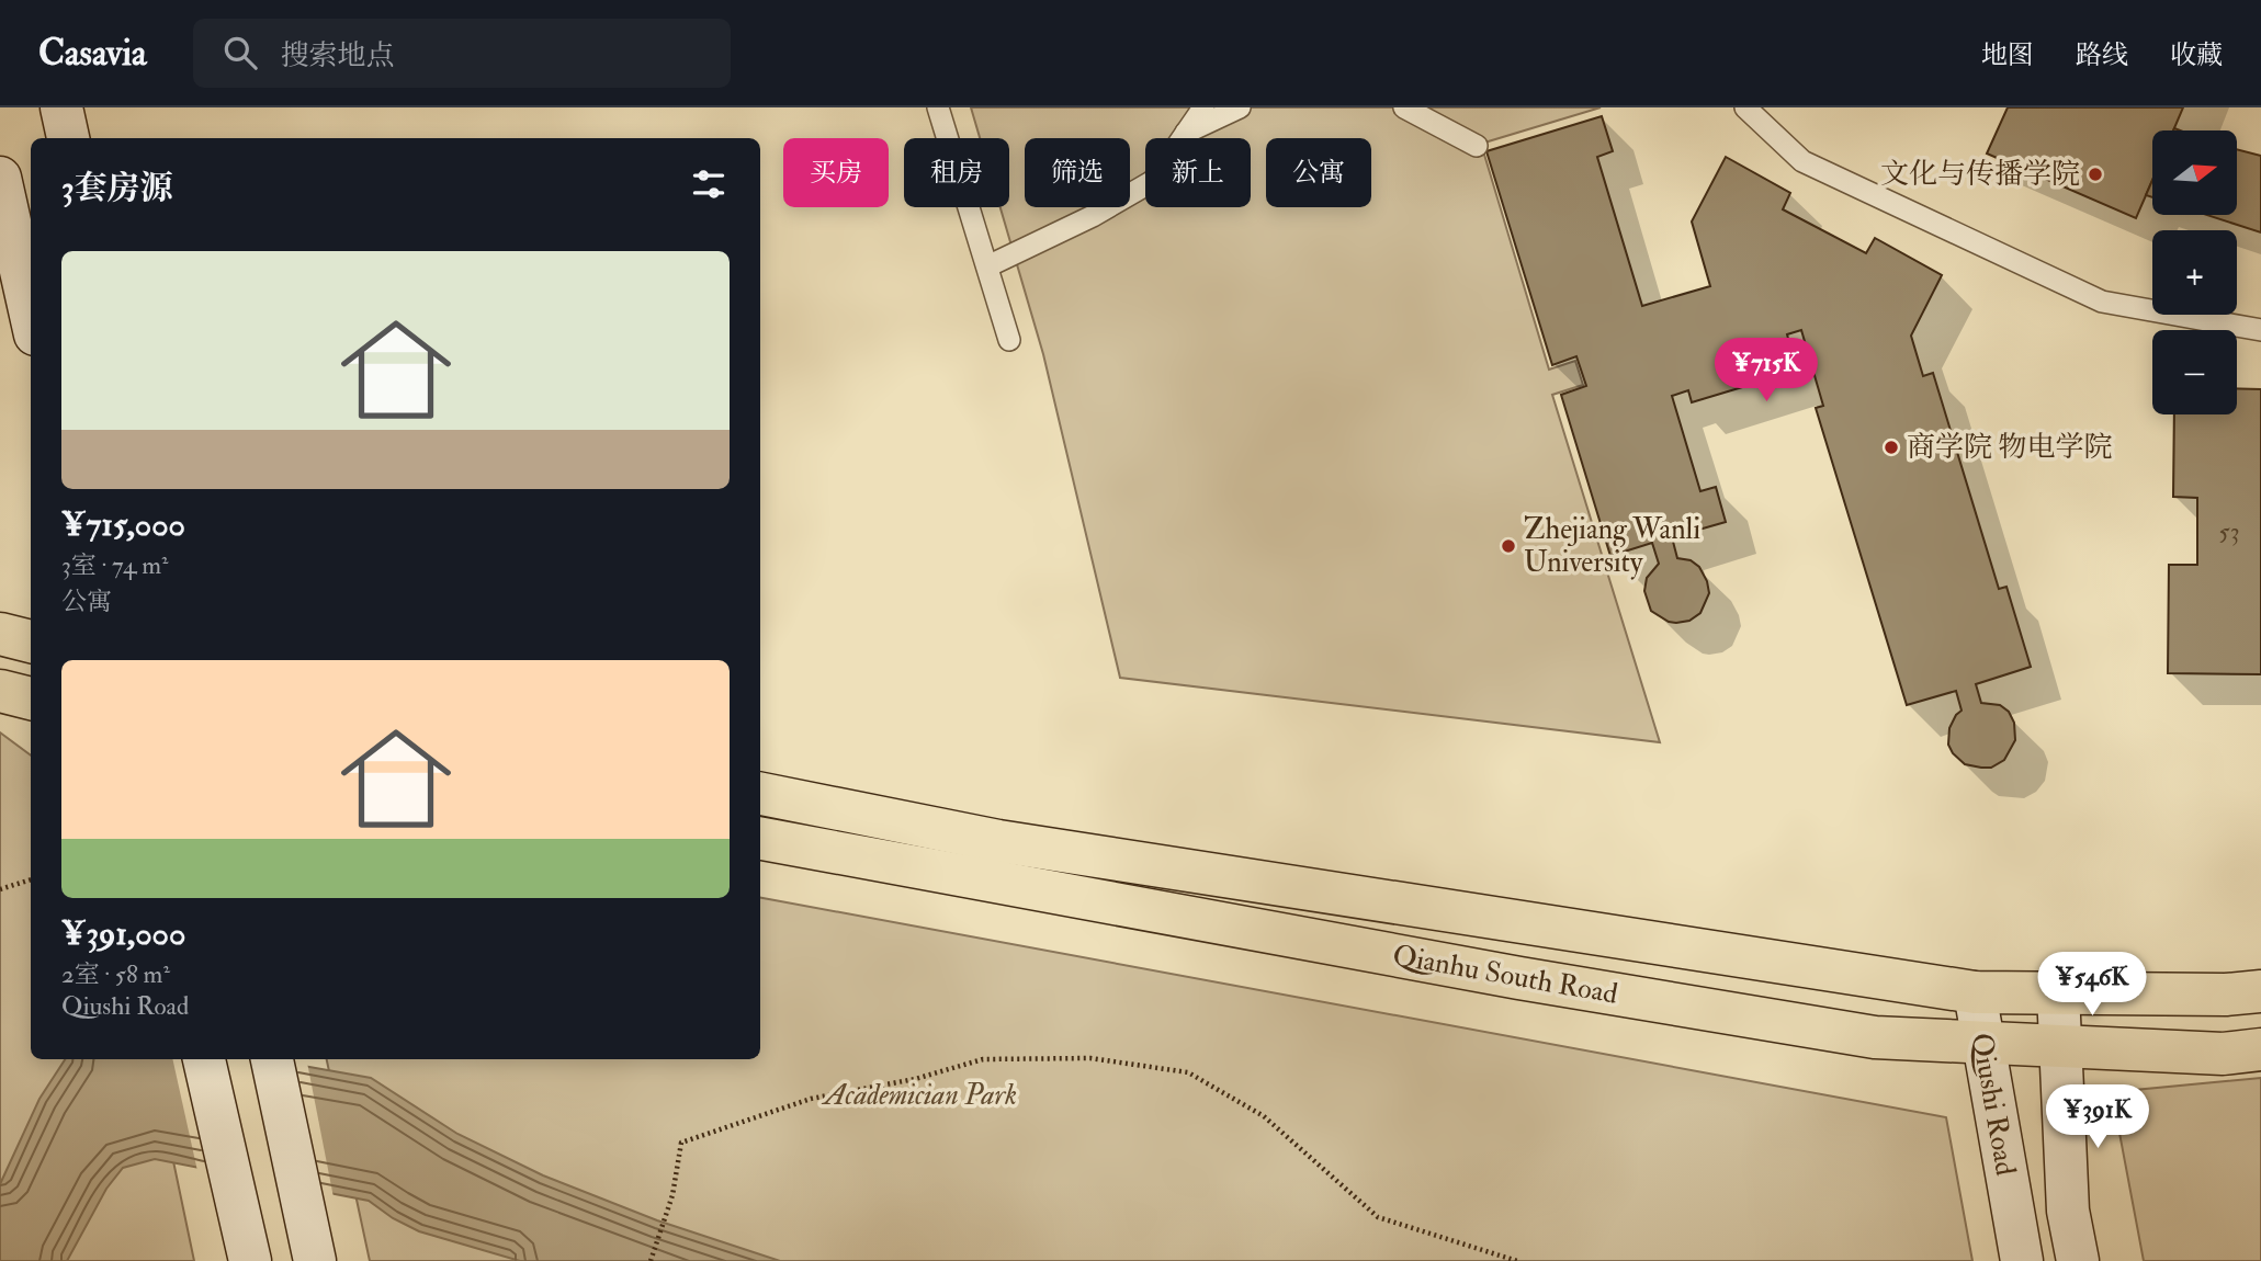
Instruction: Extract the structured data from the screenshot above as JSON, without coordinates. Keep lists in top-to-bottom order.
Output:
{
  "streets": {
    "main road": ["Qianhu South Road", "Qiushi Road"]
  },
  "crossings": [
    ["Qianhu South Road", "Qiushi Road"]
  ],
  "parks": ["Academician Park"],
  "places": ["文化与传播学院", "商学院 物电学院", "Zhejiang Wanli University"],
  "house_numbers": ["53"],
  "north": "right",
  "page": {
    "header": "Casavia",
    "search": "搜索地点",
    "nav": ["地图", "路线", "收藏"],
    "map_buttons": ["+", "−"],
    "chip": [
      "买房",
      "租房",
      "筛选",
      "新上",
      "公寓"
    ],
    "heading": "3套房源",
    "list": [
      {
        "name": "¥715,000",
        "note": "3室 · 74 m² · 公寓"
      },
      {
        "name": "¥391,000",
        "note": "2室 · 58 m² · Qiushi Road"
      }
    ],
    "price": ["¥715K", "¥546K", "¥391K"]
  }
}
